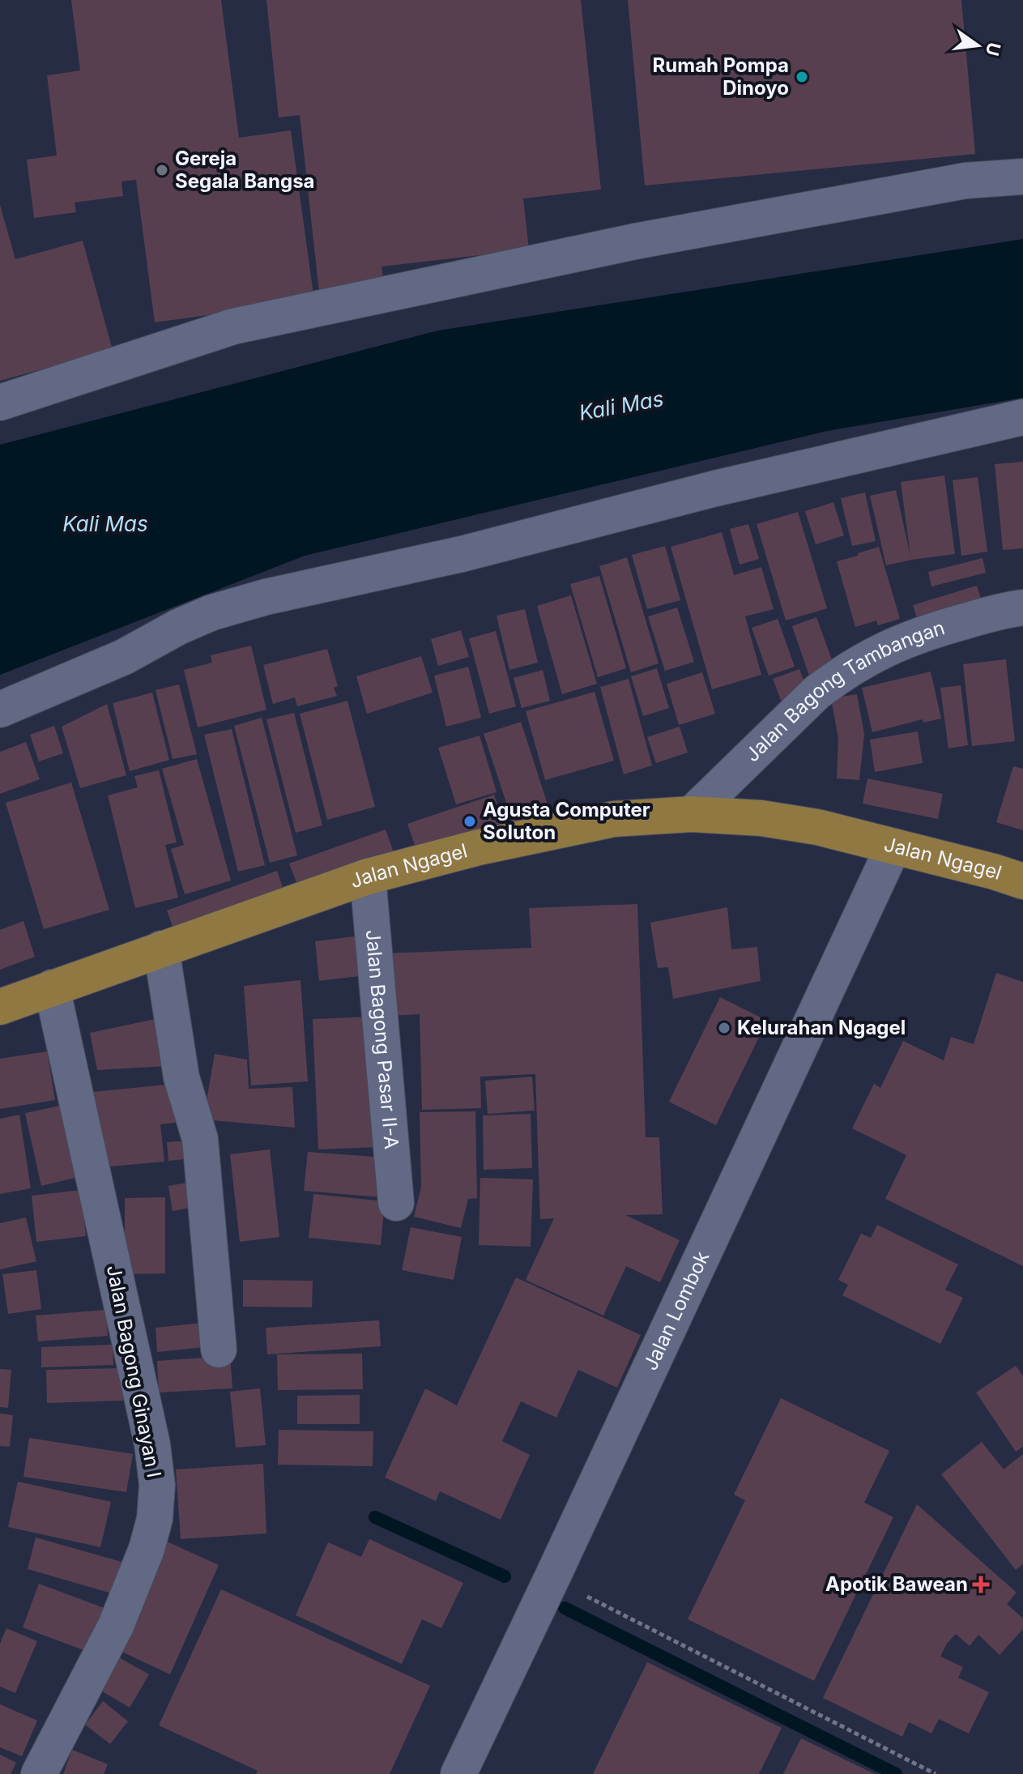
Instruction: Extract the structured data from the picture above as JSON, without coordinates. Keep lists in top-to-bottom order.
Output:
{
  "streets": {
    "highway": ["Jalan Ngagel"],
    "street": [
      "Jalan Bagong Tambangan",
      "Jalan Bagong Pasar II-A",
      "Jalan Lombok",
      "Jalan Bagong Ginayan I"
    ]
  },
  "crossings": [
    ["Jalan Bagong Tambangan", "Jalan Ngagel"],
    ["Jalan Ngagel", "Jalan Bagong Pasar II-A"],
    ["Jalan Ngagel", "Jalan Lombok"],
    ["Jalan Ngagel", "Jalan Bagong Ginayan I"]
  ],
  "water": ["Kali Mas"],
  "places": {
    "other": [
      "Rumah Pompa Dinoyo",
      "Gereja Segala Bangsa",
      "Agusta Computer Soluton",
      "Kelurahan Ngagel"
    ],
    "health": ["Apotik Bawean"]
  },
  "north": "right"
}
